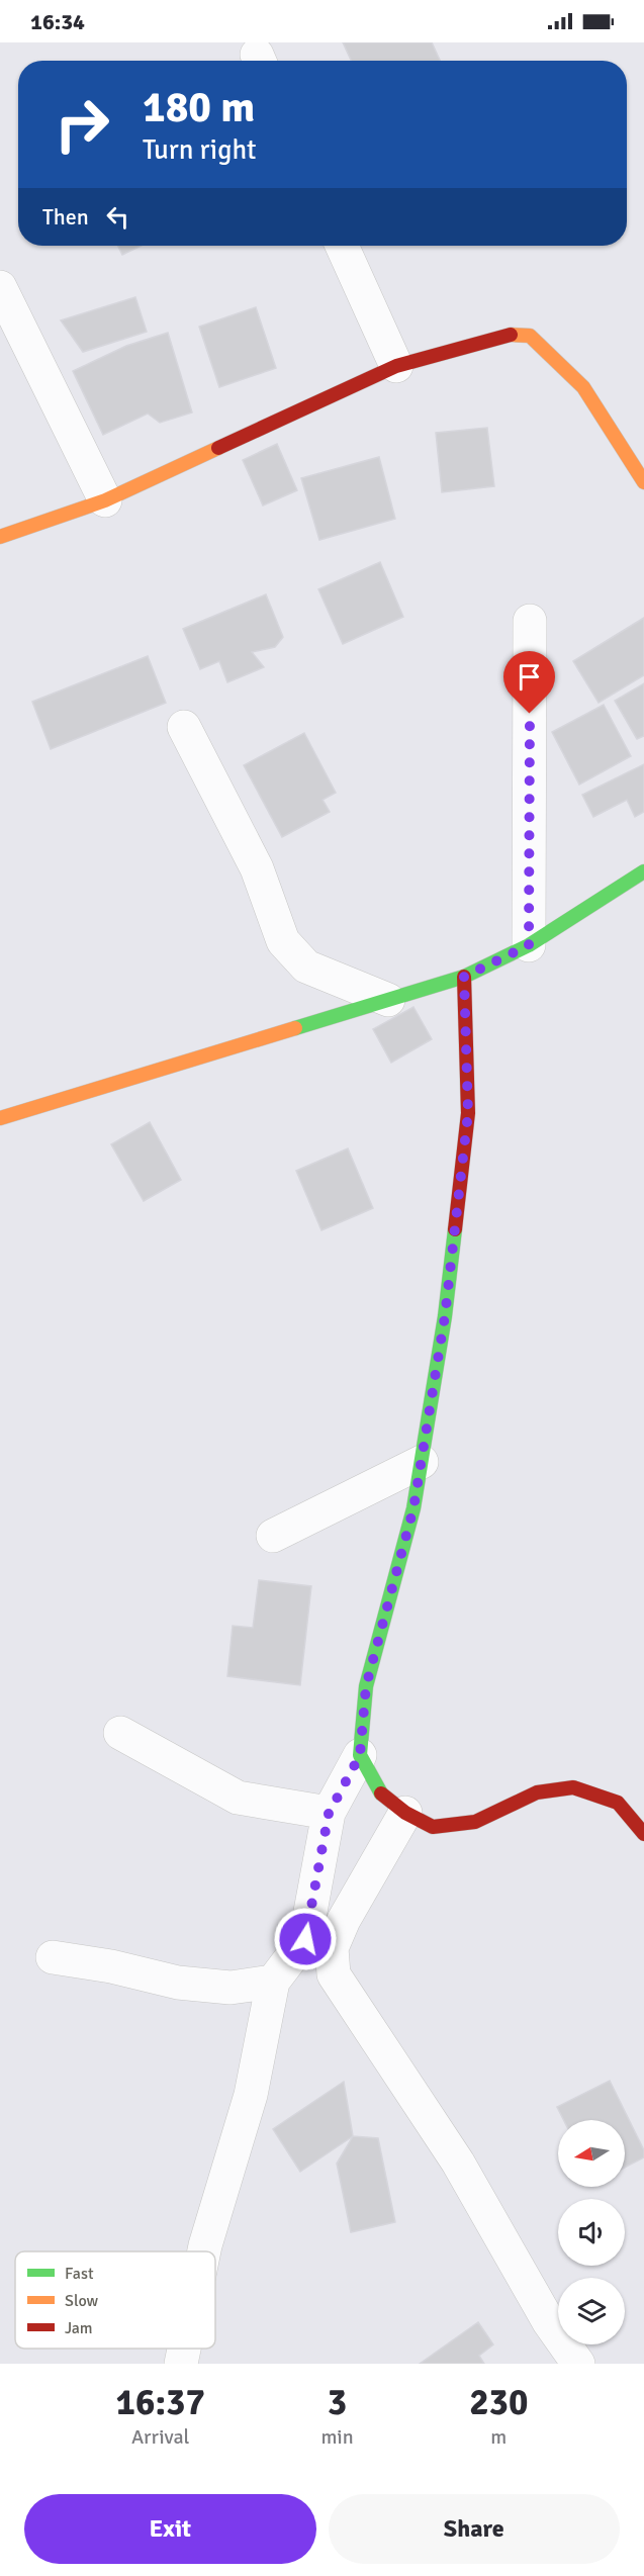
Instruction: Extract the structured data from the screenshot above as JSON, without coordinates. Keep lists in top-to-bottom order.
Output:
{
  "legend": ["Fast", "Slow", "Jam"],
  "north": "left",
  "page": {
    "status": "16:34",
    "turn": ["180 m", "Turn right"],
    "then": "Then",
    "eta": [
      "16:37",
      "Arrival",
      "3",
      "min",
      "230",
      "m"
    ],
    "buttons": ["Exit", "Share"]
  }
}
